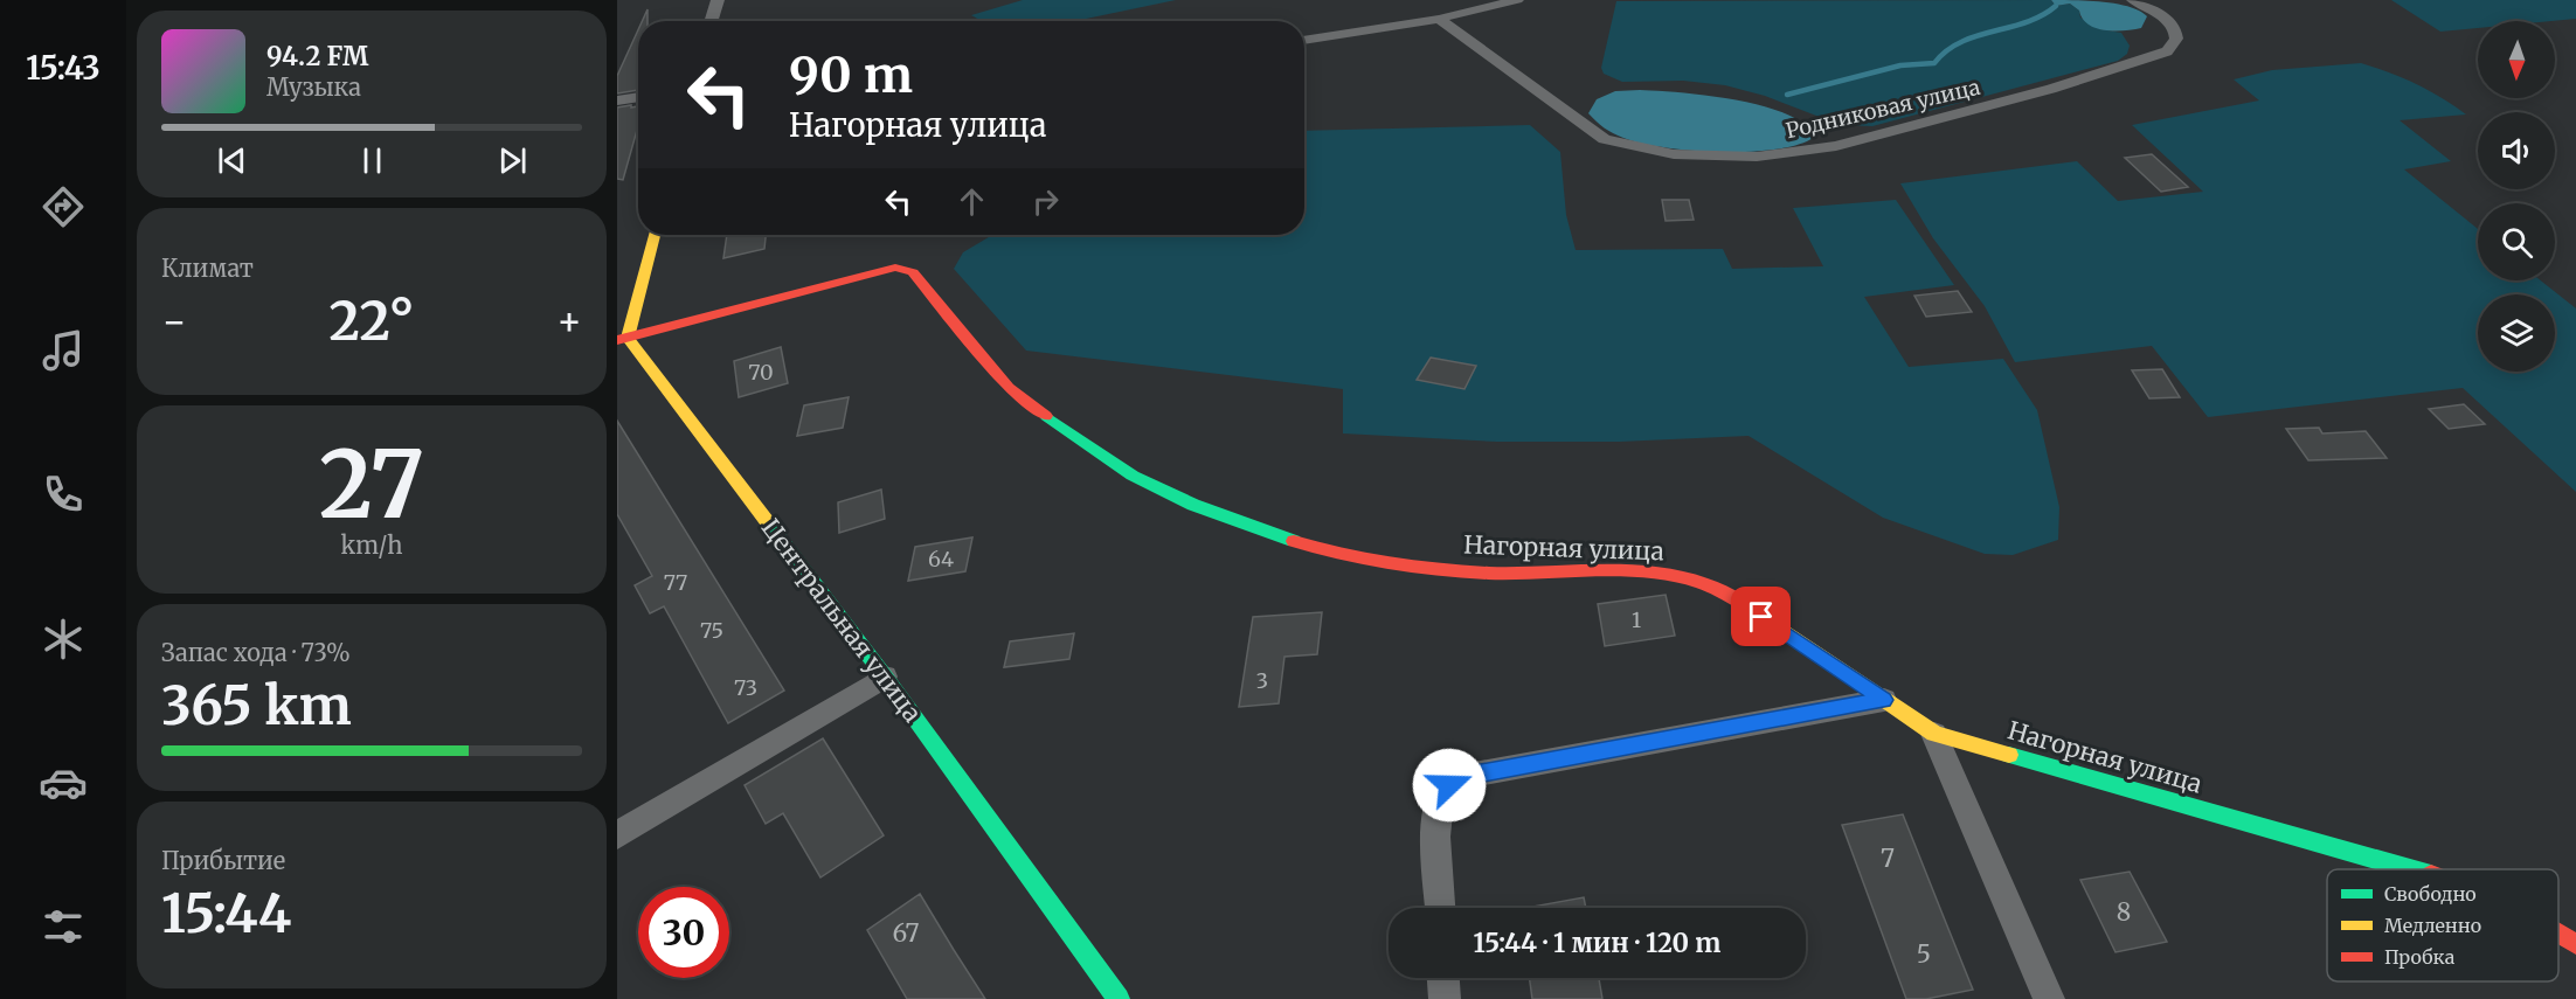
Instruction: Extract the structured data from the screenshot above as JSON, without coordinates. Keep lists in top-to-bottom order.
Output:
{
  "streets": {
    "street": ["Родниковая улица", "Нагорная улица", "Центральная улица"]
  },
  "crossings": [
    ["Нагорная улица", "Центральная улица"]
  ],
  "house_numbers": [
    "70",
    "64",
    "77",
    "1",
    "75",
    "3",
    "73",
    "7",
    "8",
    "67",
    "5"
  ],
  "legend": ["Свободно", "Медленно", "Пробка"],
  "north": "bottom",
  "page": {
    "tabs": "15:43",
    "turn": ["90 m", "Нагорная улица"],
    "song": ["94.2 FM", "Музыка"],
    "tile": [
      "Климат",
      ["27", "km/h"],
      ["Запас хода · 73%", "365 km"],
      ["Прибытие", "15:44"]
    ],
    "heat": ["−", "22°", "+"],
    "limit": "30",
    "trip": "15:44 · 1 мин · 120 m"
  }
}
